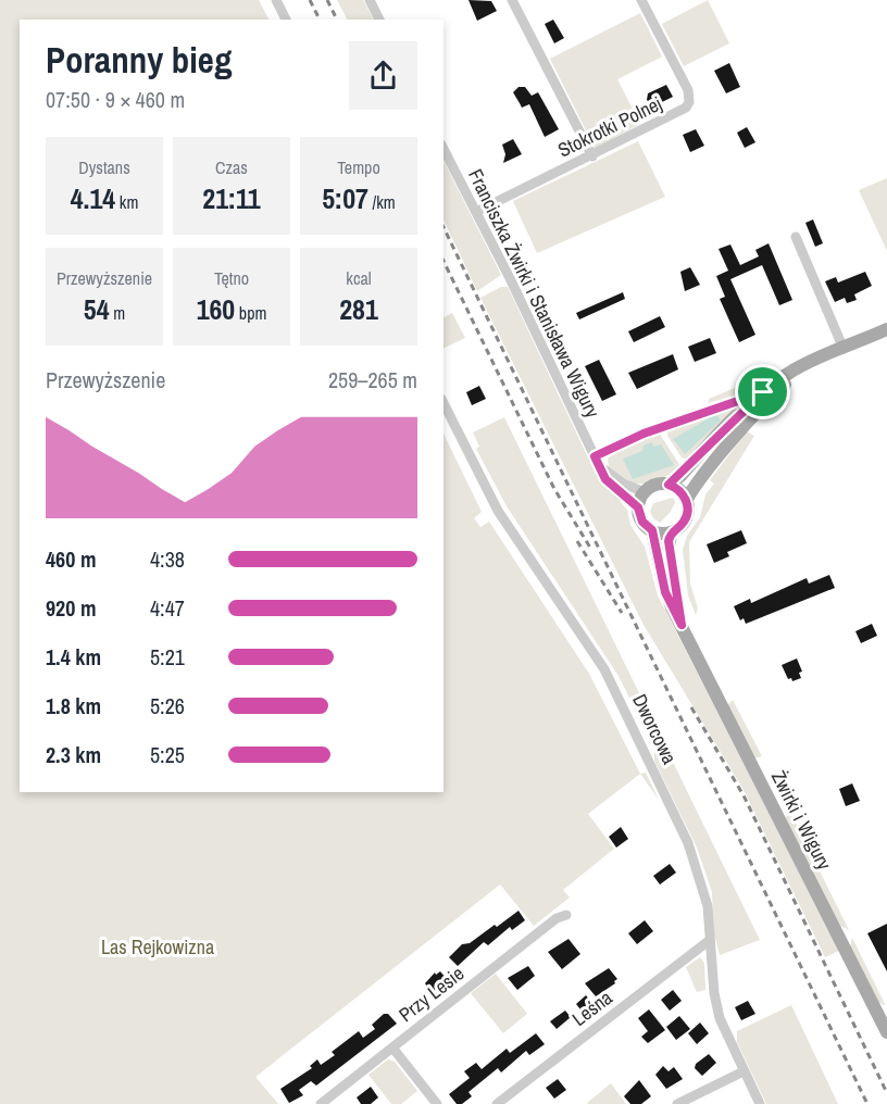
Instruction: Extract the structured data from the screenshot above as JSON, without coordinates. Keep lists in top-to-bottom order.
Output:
{
  "streets": {
    "main road": ["Żwirki i Wigury"],
    "street": [
      "Stokrotki Polnej",
      "Franciszka Żwirki i Stanisława Wigury",
      "Dworcowa",
      "Przy Lesie",
      "Leśna"
    ]
  },
  "crossings": [
    ["Stokrotki Polnej", "Franciszka Żwirki i Stanisława Wigury"],
    ["Dworcowa", "Leśna"]
  ],
  "parks": ["Las Rejkowizna"],
  "page": {
    "heading": ["Poranny bieg", "07:50 · 9 × 460 m"],
    "stats": [
      ["Dystans", "4.14 km"],
      ["Czas", "21:11"],
      ["Tempo", "5:07 /km"],
      ["Przewyższenie", "54 m"],
      ["Tętno", "160 bpm"],
      ["kcal", "281"]
    ],
    "chart": ["Przewyższenie", "259–265 m"],
    "list": [
      {
        "name": "460 m",
        "note": "4:38"
      },
      {
        "name": "920 m",
        "note": "4:47"
      },
      {
        "name": "1.4 km",
        "note": "5:21"
      },
      {
        "name": "1.8 km",
        "note": "5:26"
      },
      {
        "name": "2.3 km",
        "note": "5:25"
      }
    ]
  }
}
